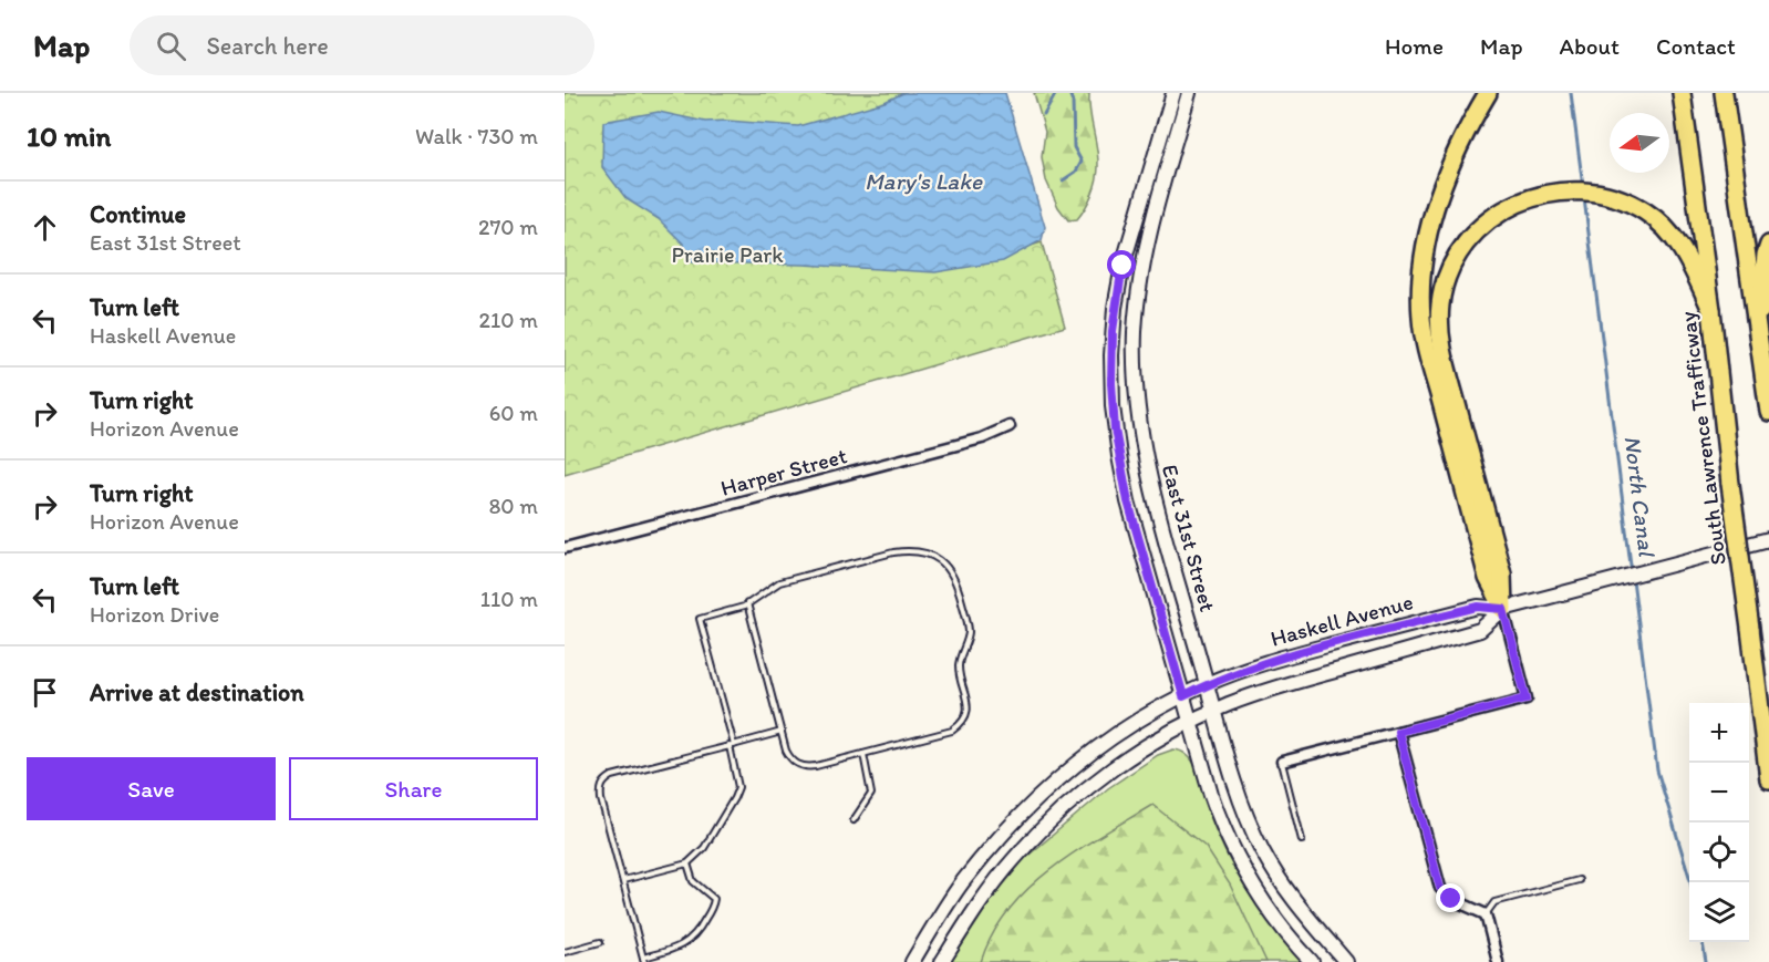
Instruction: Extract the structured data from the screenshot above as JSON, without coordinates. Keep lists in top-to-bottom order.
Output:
{
  "streets": {
    "highway": ["South Lawrence Trafficway"],
    "main road": ["East 31st Street", "Haskell Avenue"],
    "street": ["Harper Street"]
  },
  "crossings": [
    ["East 31st Street", "Haskell Avenue"]
  ],
  "water": ["Mary's Lake", "North Canal"],
  "parks": ["Prairie Park"],
  "north": "left",
  "page": {
    "header": "Map",
    "search": "Search here",
    "nav": [
      "Home",
      "Map",
      "About",
      "Contact"
    ],
    "heading": ["10 min", "Walk · 730 m"],
    "list": [
      ["Continue", "East 31st Street", "270 m"],
      ["Turn left", "Haskell Avenue", "210 m"],
      ["Turn right", "Horizon Avenue", "60 m"],
      ["Turn right", "Horizon Avenue", "80 m"],
      ["Turn left", "Horizon Drive", "110 m"],
      "Arrive at destination"
    ],
    "map_buttons": ["+", "−"],
    "buttons": ["Save", "Share"]
  }
}
